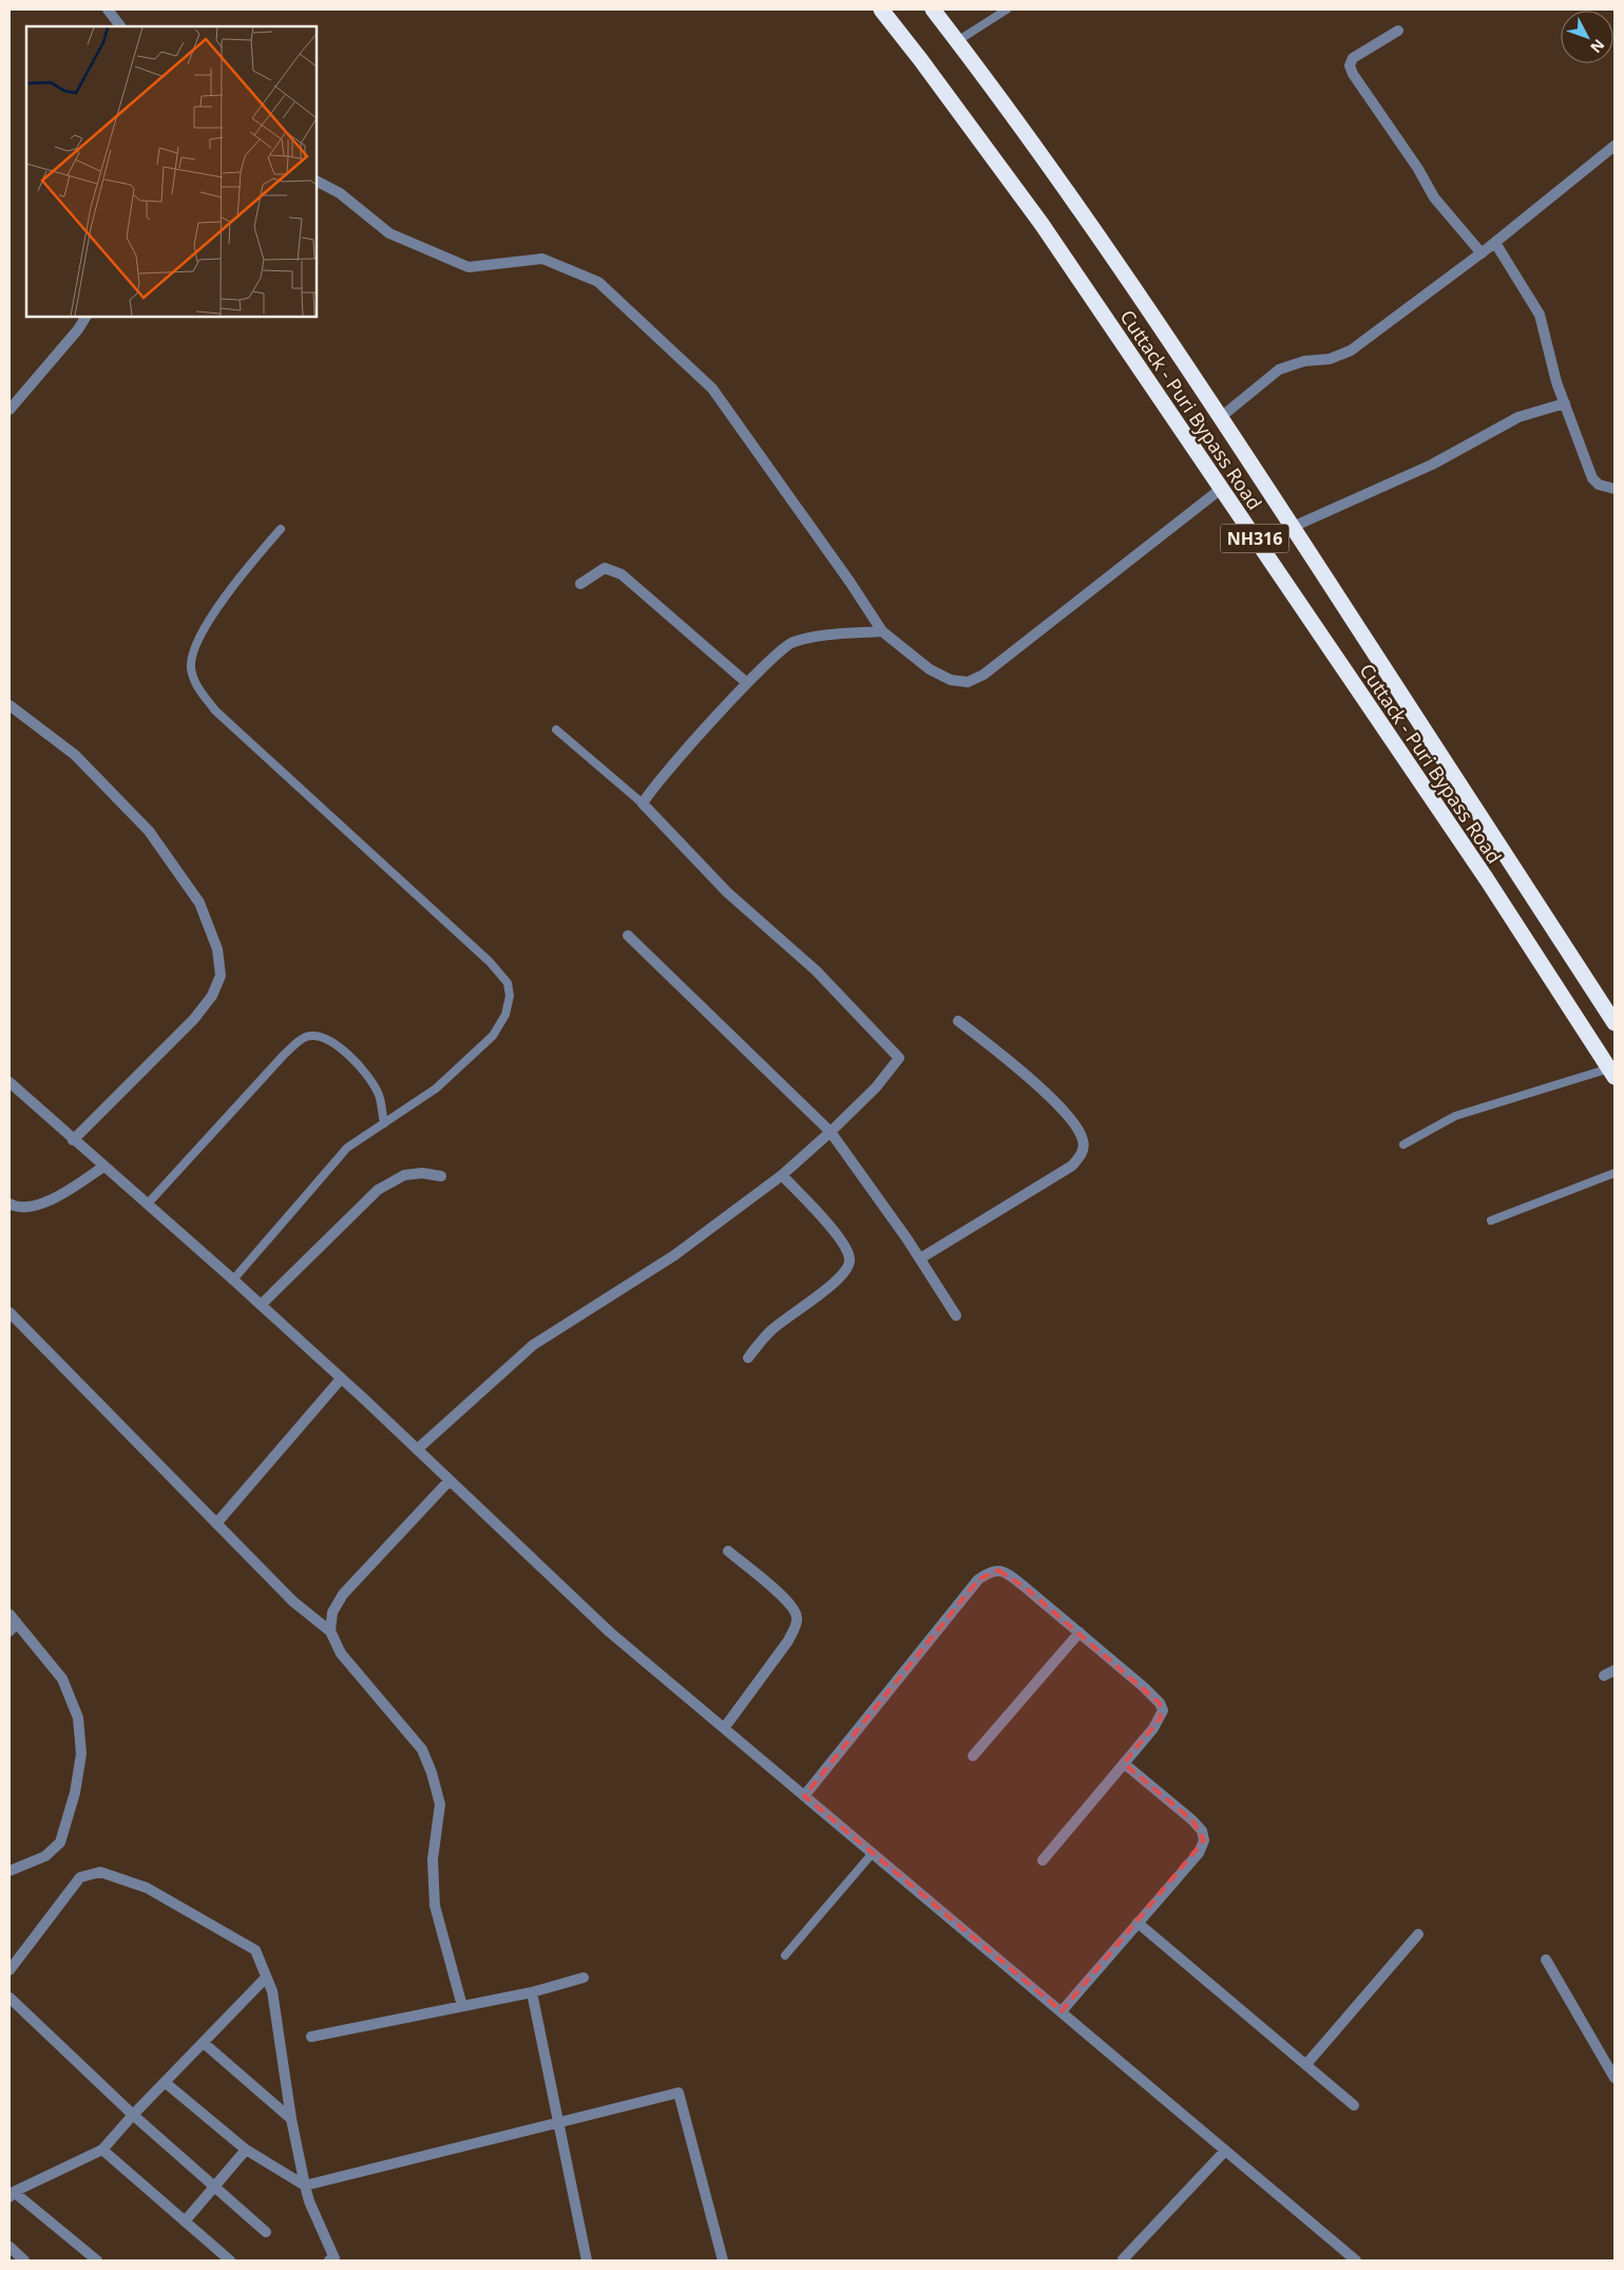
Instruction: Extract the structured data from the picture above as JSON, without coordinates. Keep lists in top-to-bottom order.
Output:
{
  "streets": {
    "highway": ["Cuttack - Puri Bypass Road", "NH316"]
  },
  "north": "bottom right"
}
